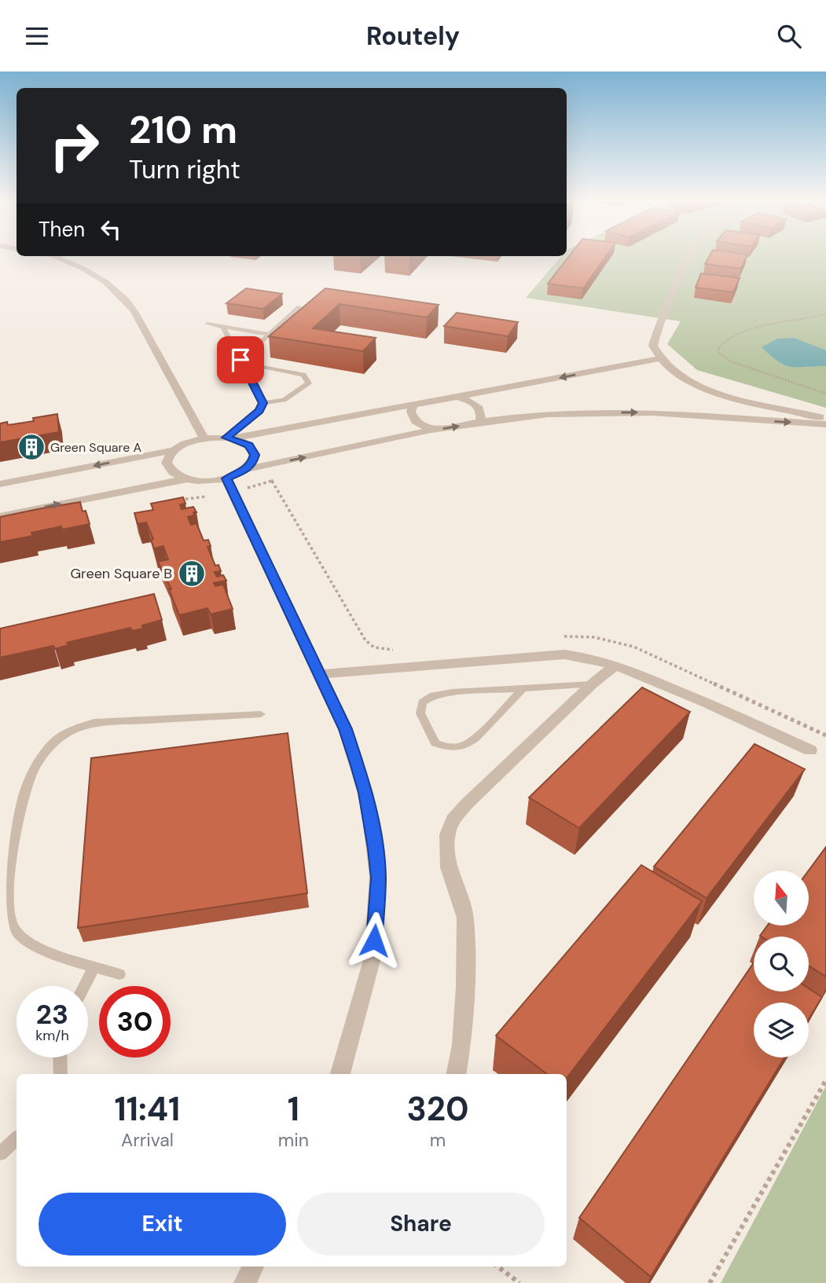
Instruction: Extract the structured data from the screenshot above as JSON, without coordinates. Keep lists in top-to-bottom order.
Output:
{
  "places": {
    "building": ["Green Square A", "Green Square B"]
  },
  "north": "top",
  "page": {
    "header": "Routely",
    "turn": ["210 m", "Turn right"],
    "then": "Then",
    "speed": "23 km/h",
    "limit": "30",
    "eta": [
      "11:41",
      "Arrival",
      "1",
      "min",
      "320",
      "m"
    ],
    "buttons": ["Exit", "Share"]
  }
}
